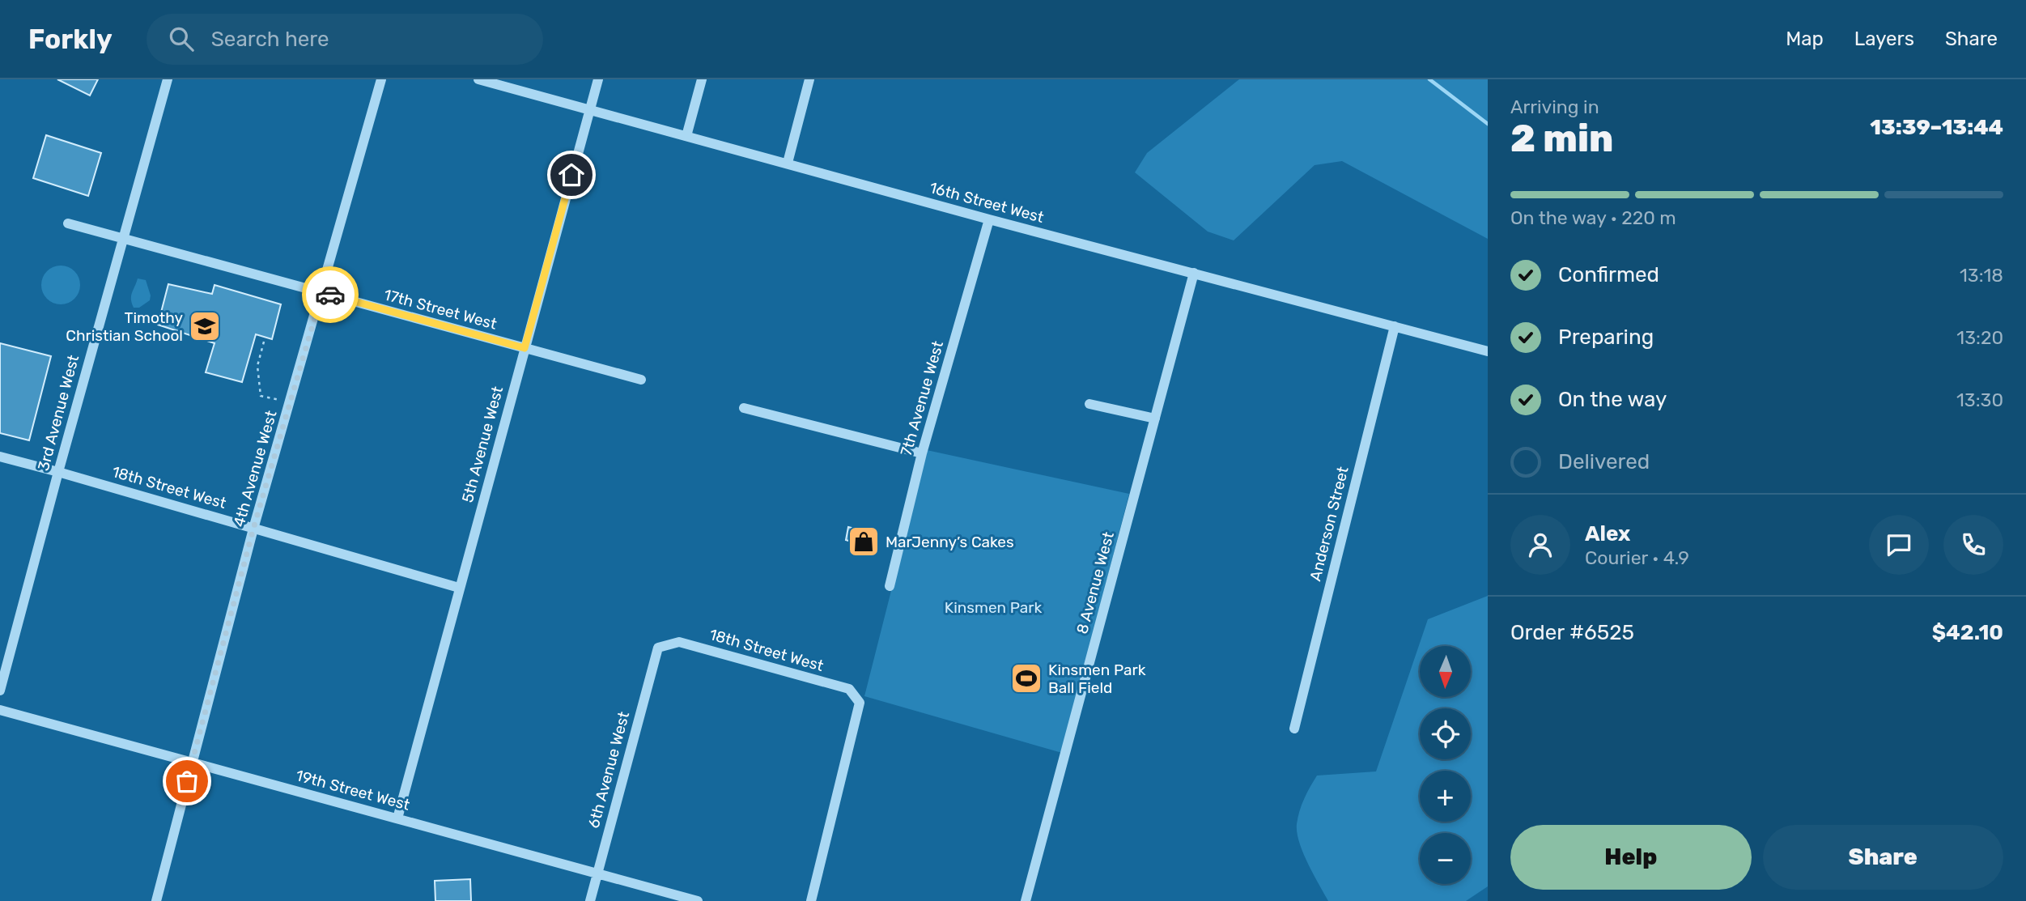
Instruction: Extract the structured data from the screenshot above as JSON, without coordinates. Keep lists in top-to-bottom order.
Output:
{
  "streets": {
    "street": [
      "16th Street West",
      "17th Street West",
      "7th Avenue West",
      "3rd Avenue West",
      "5th Avenue West",
      "4th Avenue West",
      "18th Street West",
      "Anderson Street",
      "8 Avenue West",
      "6th Avenue West",
      "19th Street West"
    ]
  },
  "crossings": [
    ["16th Street West", "7th Avenue West"],
    ["16th Street West", "5th Avenue West"],
    ["16th Street West", "Anderson Street"],
    ["16th Street West", "8 Avenue West"],
    ["17th Street West", "3rd Avenue West"],
    ["17th Street West", "5th Avenue West"],
    ["17th Street West", "4th Avenue West"],
    ["3rd Avenue West", "18th Street West"],
    ["5th Avenue West", "18th Street West"],
    ["5th Avenue West", "19th Street West"],
    ["4th Avenue West", "18th Street West"],
    ["4th Avenue West", "19th Street West"],
    ["18th Street West", "6th Avenue West"],
    ["6th Avenue West", "19th Street West"]
  ],
  "parks": ["Kinsmen Park"],
  "places": {
    "school or university": ["Timothy Christian School"],
    "shop": ["MarJenny’s Cakes"],
    "sports": ["Kinsmen Park Ball Field"]
  },
  "north": "bottom",
  "page": {
    "header": "Forkly",
    "search": "Search here",
    "nav": ["Map", "Layers", "Share"],
    "heading": ["2 min", "Arriving in", "13:39–13:44"],
    "panel": [
      "Alex",
      "Courier · 4.9",
      "Order #6525",
      "$42.10"
    ],
    "bar": "On the way · 220 m",
    "list": [
      ["Confirmed", "13:18"],
      ["Preparing", "13:20"],
      ["On the way", "13:30"],
      "Delivered"
    ],
    "map_buttons": ["+", "−"],
    "buttons": ["Help", "Share"]
  }
}
